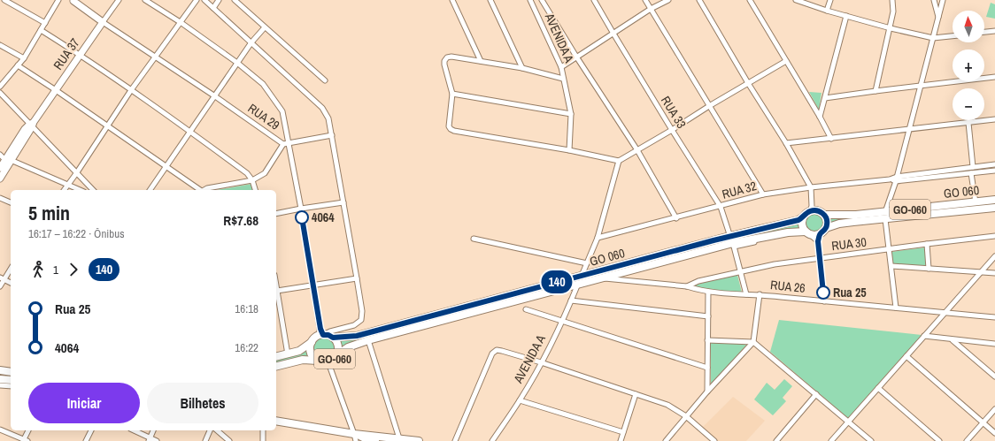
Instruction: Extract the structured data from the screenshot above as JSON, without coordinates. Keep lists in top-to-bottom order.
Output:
{
  "streets": {
    "main road": ["GO 060", "GO-060"],
    "street": [
      "AVENIDA A",
      "RUA 37",
      "RUA 33",
      "RUA 29",
      "RUA 32",
      "RUA 30",
      "RUA 26"
    ]
  },
  "crossings": [
    ["AVENIDA A", "RUA 32"],
    ["AVENIDA A", "GO 060"],
    ["RUA 37", "RUA 29"],
    ["RUA 33", "RUA 32"],
    ["RUA 33", "GO 060"],
    ["RUA 33", "RUA 30"],
    ["RUA 33", "RUA 26"],
    ["RUA 29", "GO 060"],
    ["RUA 29", "GO-060"],
    ["GO 060", "GO-060"],
    ["GO 060", "RUA 26"],
    ["RUA 30", "RUA 26"]
  ],
  "places": ["4064", "Rua 25"],
  "lines": ["bus line 140"],
  "north": "top",
  "page": {
    "on_map": "140",
    "map_buttons": ["+", "−"],
    "heading": ["5 min", "16:17 – 16:22 · Ônibus", "R$7.68"],
    "legs": ["1", "140"],
    "list": [
      {
        "name": "Rua 25",
        "value": "16:18"
      },
      {
        "name": "4064",
        "value": "16:22"
      }
    ],
    "buttons": ["Iniciar", "Bilhetes"]
  }
}
